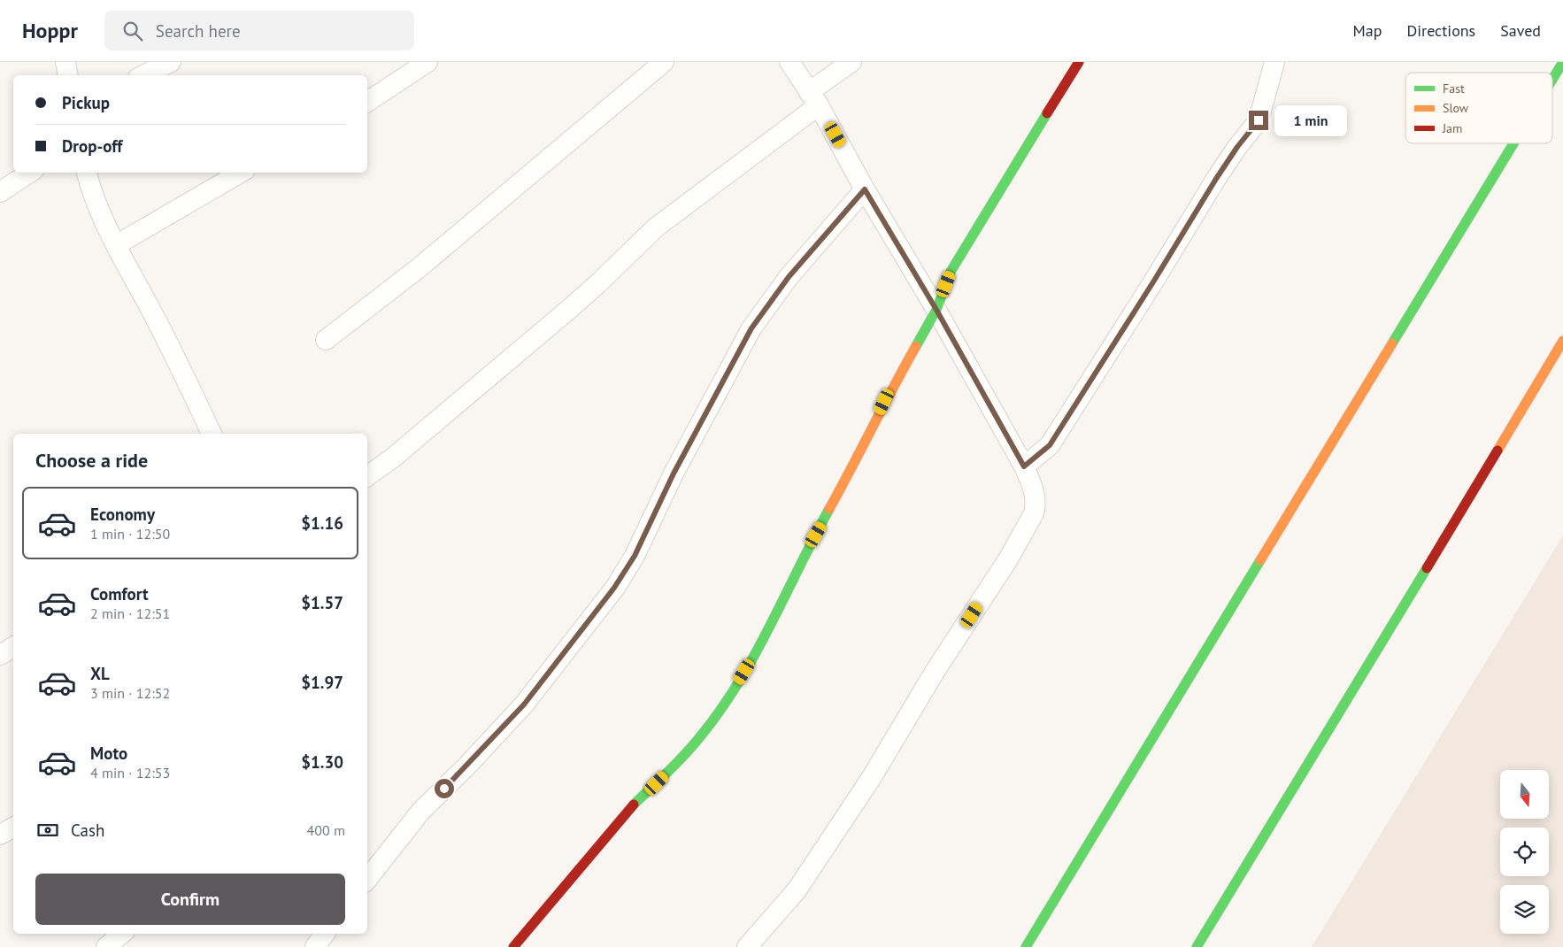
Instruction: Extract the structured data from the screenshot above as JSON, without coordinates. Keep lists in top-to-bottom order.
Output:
{
  "legend": ["Fast", "Slow", "Jam"],
  "north": "bottom",
  "page": {
    "header": "Hoppr",
    "search": "Search here",
    "nav": ["Map", "Directions", "Saved"],
    "banner": ["Pickup", "Drop-off"],
    "bubble": "1 min",
    "heading": "Choose a ride",
    "list": [
      {
        "name": "Economy",
        "note": "1 min · 12:50",
        "value": "$1.16"
      },
      {
        "name": "Comfort",
        "note": "2 min · 12:51",
        "value": "$1.57"
      },
      {
        "name": "XL",
        "note": "3 min · 12:52",
        "value": "$1.97"
      },
      {
        "name": "Moto",
        "note": "4 min · 12:53",
        "value": "$1.30"
      }
    ],
    "pay": ["Cash", "400 m"],
    "buttons": "Confirm"
  }
}
